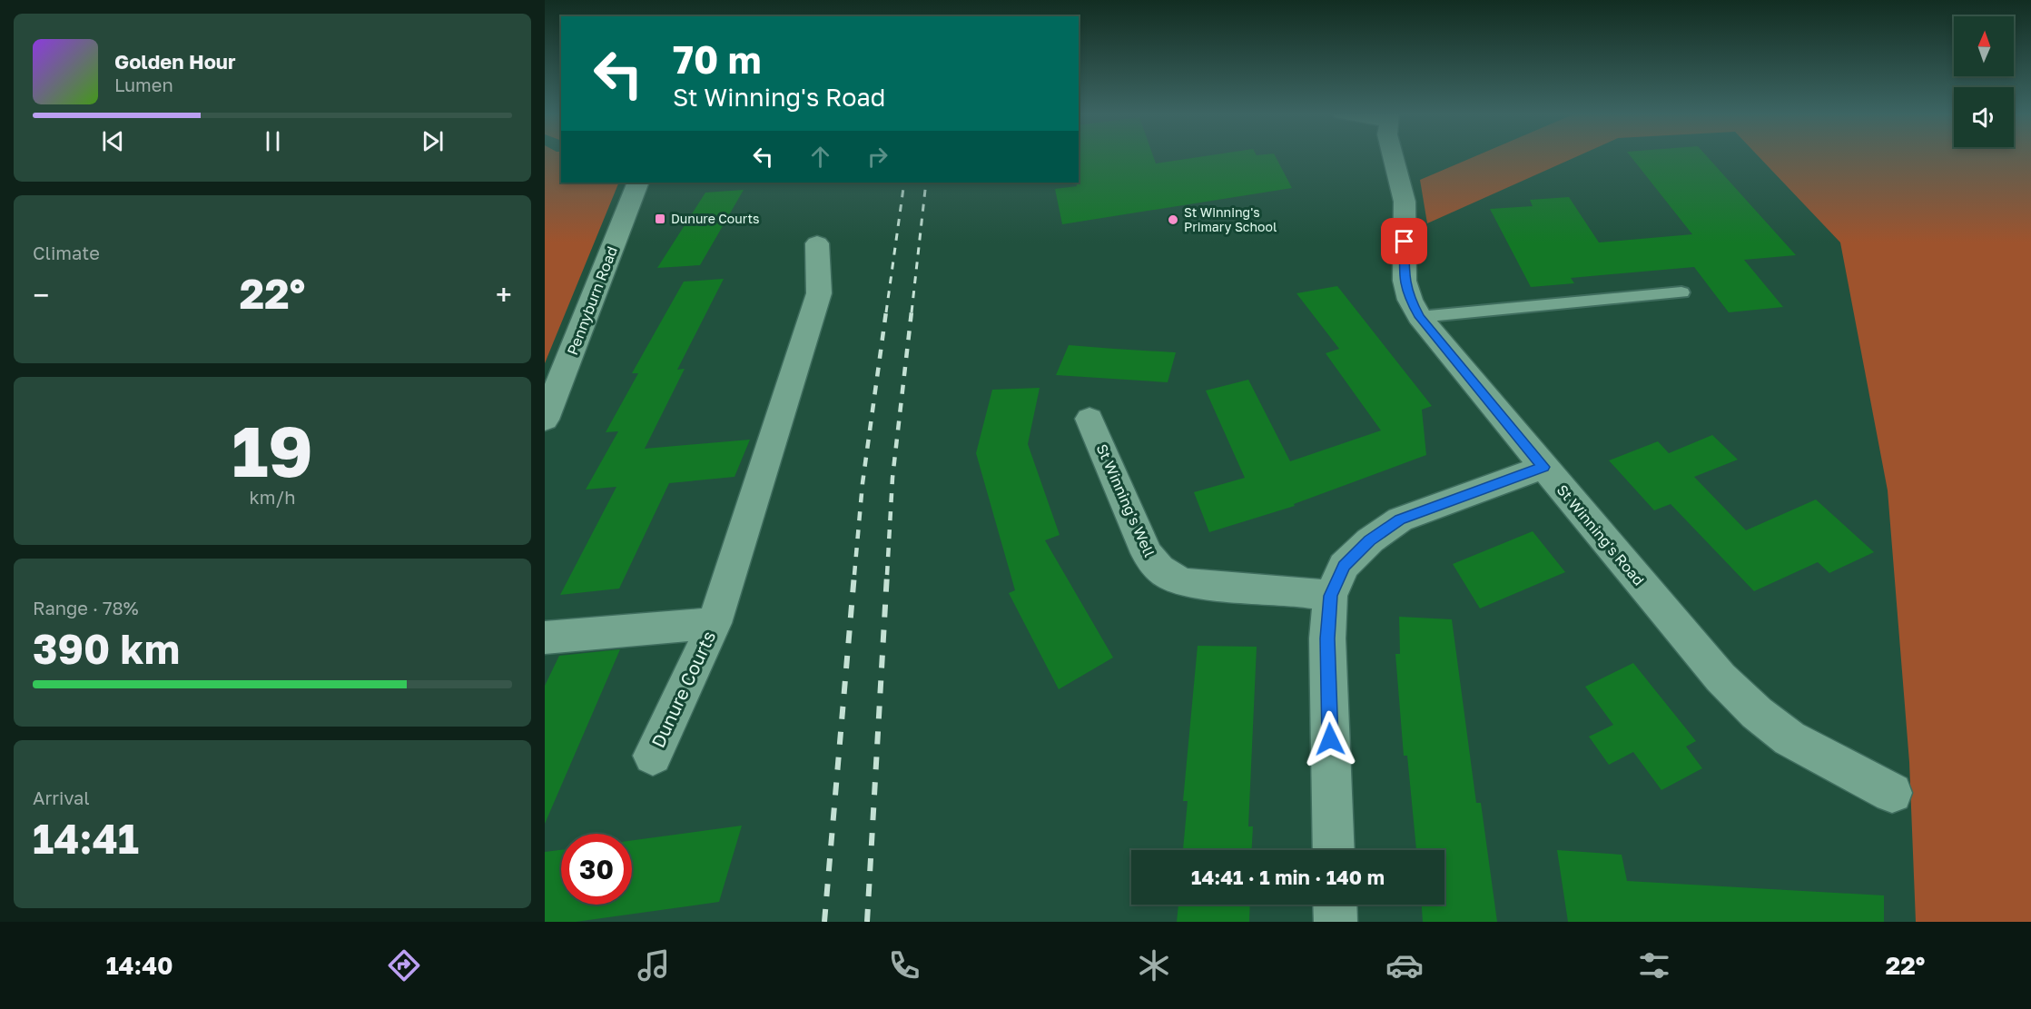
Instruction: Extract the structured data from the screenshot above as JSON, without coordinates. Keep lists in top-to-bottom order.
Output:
{
  "streets": {
    "street": [
      "Pennyburn Road",
      "St Winning's Well",
      "St Winning's Road",
      "Dunure Courts"
    ]
  },
  "places": {
    "transit": ["Dunure Courts"],
    "other": ["St Winning's Primary School"]
  },
  "north": "top",
  "page": {
    "turn": ["70 m", "St Winning's Road"],
    "song": ["Golden Hour", "Lumen"],
    "tile": [
      "Climate",
      ["19", "km/h"],
      ["Range · 78%", "390 km"],
      ["Arrival", "14:41"]
    ],
    "heat": ["−", "22°", "+"],
    "limit": "30",
    "trip": "14:41 · 1 min · 140 m",
    "tabs": ["14:40", "22°"]
  }
}
